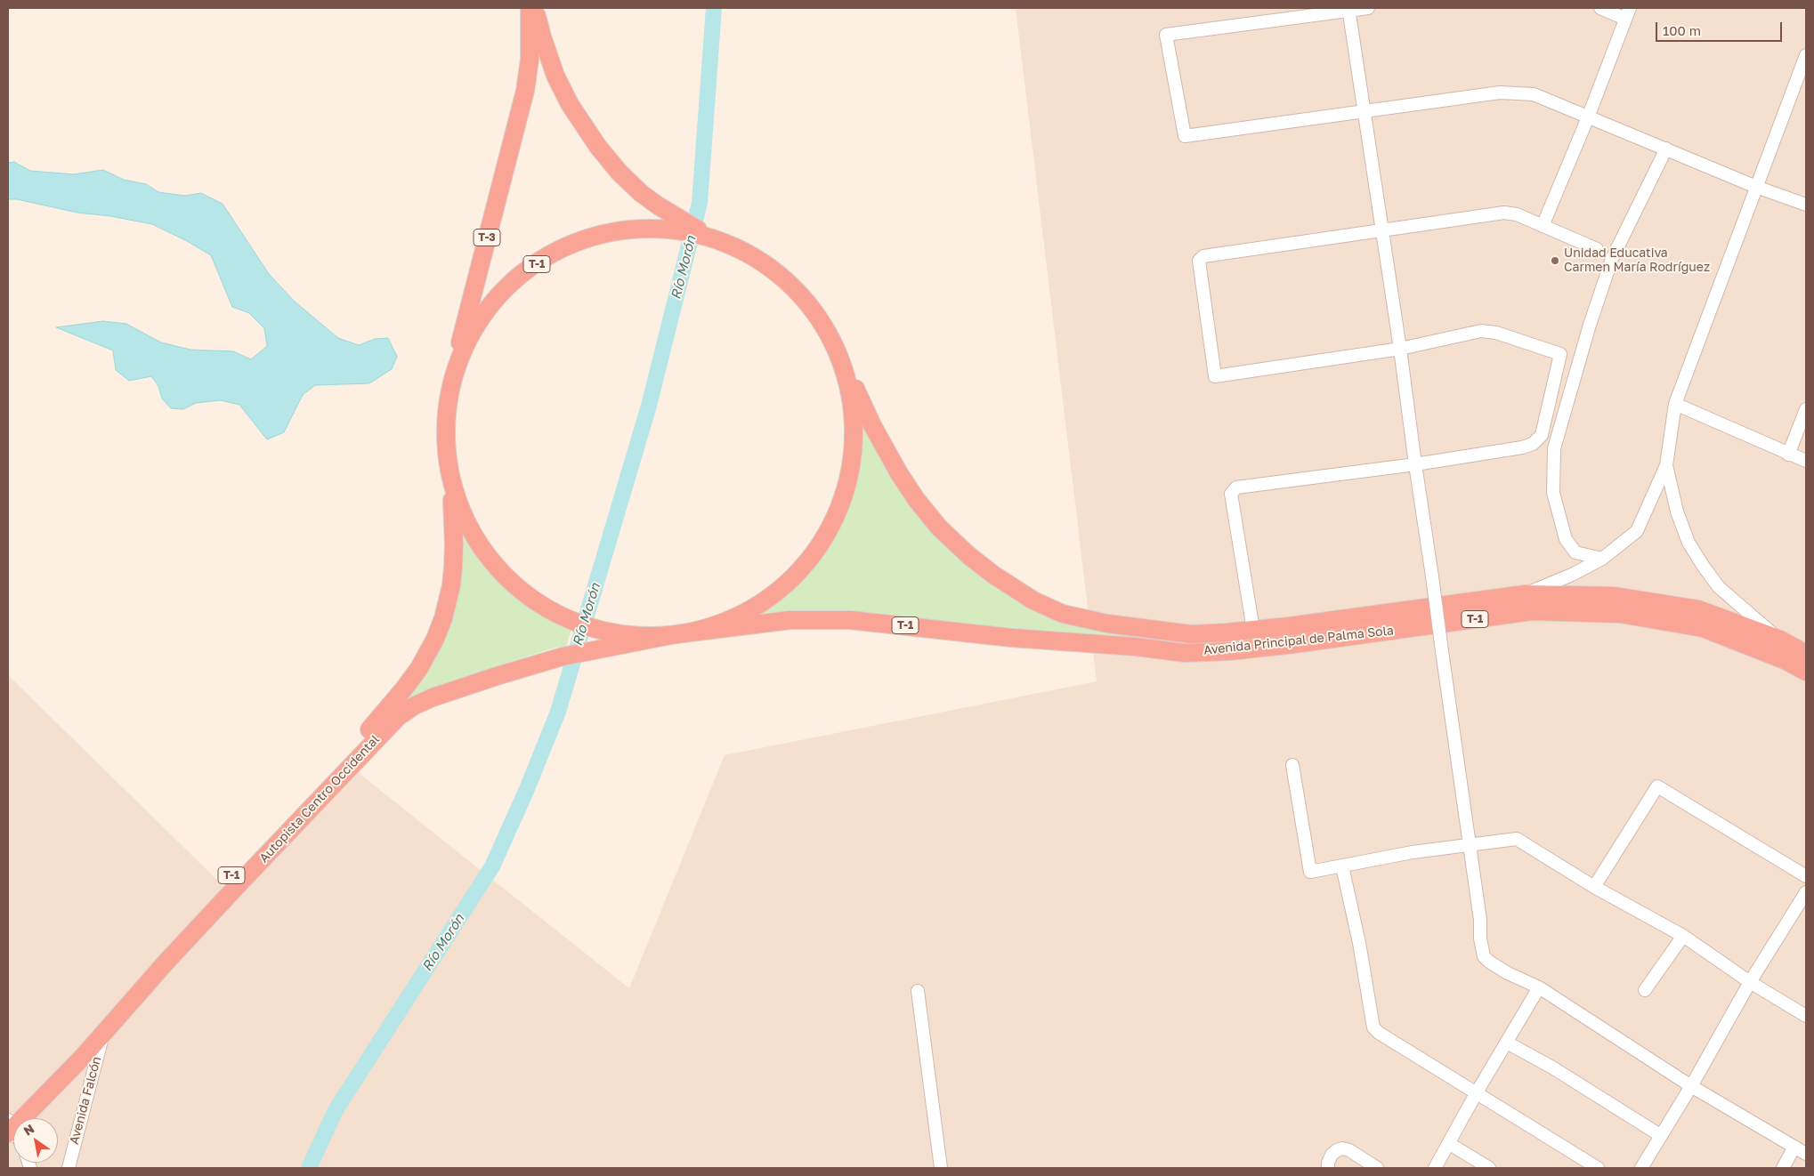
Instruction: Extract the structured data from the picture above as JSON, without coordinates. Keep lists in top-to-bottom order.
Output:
{
  "streets": {
    "highway": [
      "T-3",
      "T-1",
      "Avenida Principal de Palma Sola",
      "Autopista Centro Occidental"
    ],
    "street": ["Avenida Falcón"]
  },
  "crossings": [
    ["T-3", "T-1"],
    ["T-1", "Avenida Principal de Palma Sola"],
    ["T-1", "Autopista Centro Occidental"],
    ["Avenida Principal de Palma Sola", "Autopista Centro Occidental"],
    ["Autopista Centro Occidental", "Avenida Falcón"]
  ],
  "water": ["Río Morón"],
  "places": ["Unidad Educativa Carmen María Rodríguez"],
  "scale_bar": "100 m",
  "north": "top left"
}
